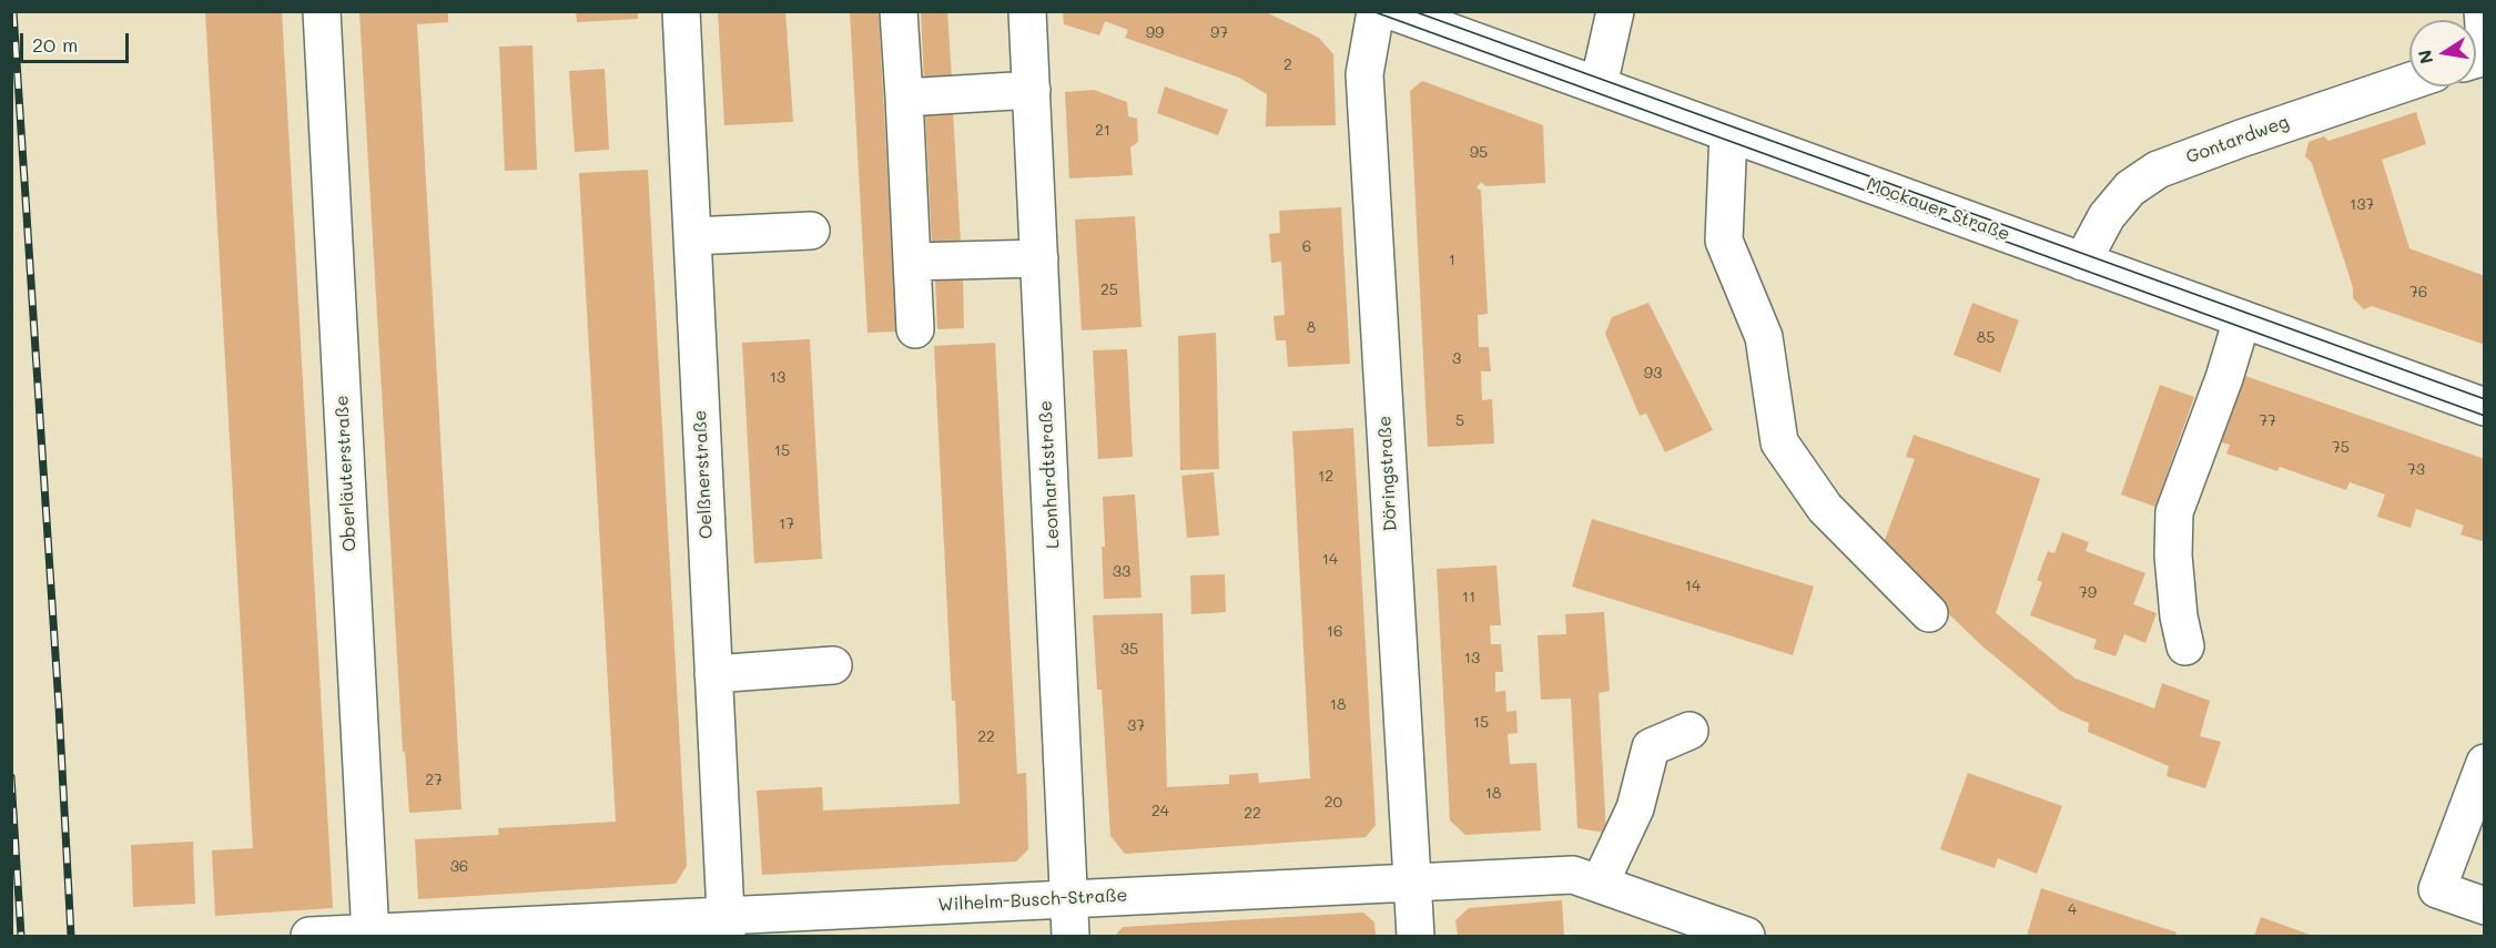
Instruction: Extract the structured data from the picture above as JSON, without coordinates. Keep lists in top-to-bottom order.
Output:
{
  "streets": {
    "street": [
      "Gontardweg",
      "Mockauer Straße",
      "Oberläuterstraße",
      "Döringstraße",
      "Oelßnerstraße",
      "Leonhardtstraße",
      "Wilhelm-Busch-Straße"
    ]
  },
  "crossings": [
    ["Gontardweg", "Mockauer Straße"],
    ["Oberläuterstraße", "Wilhelm-Busch-Straße"],
    ["Döringstraße", "Wilhelm-Busch-Straße"],
    ["Oelßnerstraße", "Wilhelm-Busch-Straße"],
    ["Leonhardtstraße", "Wilhelm-Busch-Straße"]
  ],
  "house_numbers": [
    "99",
    "97",
    "2",
    "21",
    "95",
    "137",
    "6",
    "1",
    "25",
    "76",
    "8",
    "85",
    "3",
    "93",
    "13",
    "5",
    "77",
    "75",
    "15",
    "73",
    "12",
    "17",
    "14",
    "33",
    "14",
    "79",
    "11",
    "16",
    "35",
    "13",
    "18",
    "15",
    "37",
    "22",
    "27",
    "18",
    "20",
    "24",
    "22",
    "36",
    "4"
  ],
  "scale_bar": "20 m",
  "north": "left"
}
